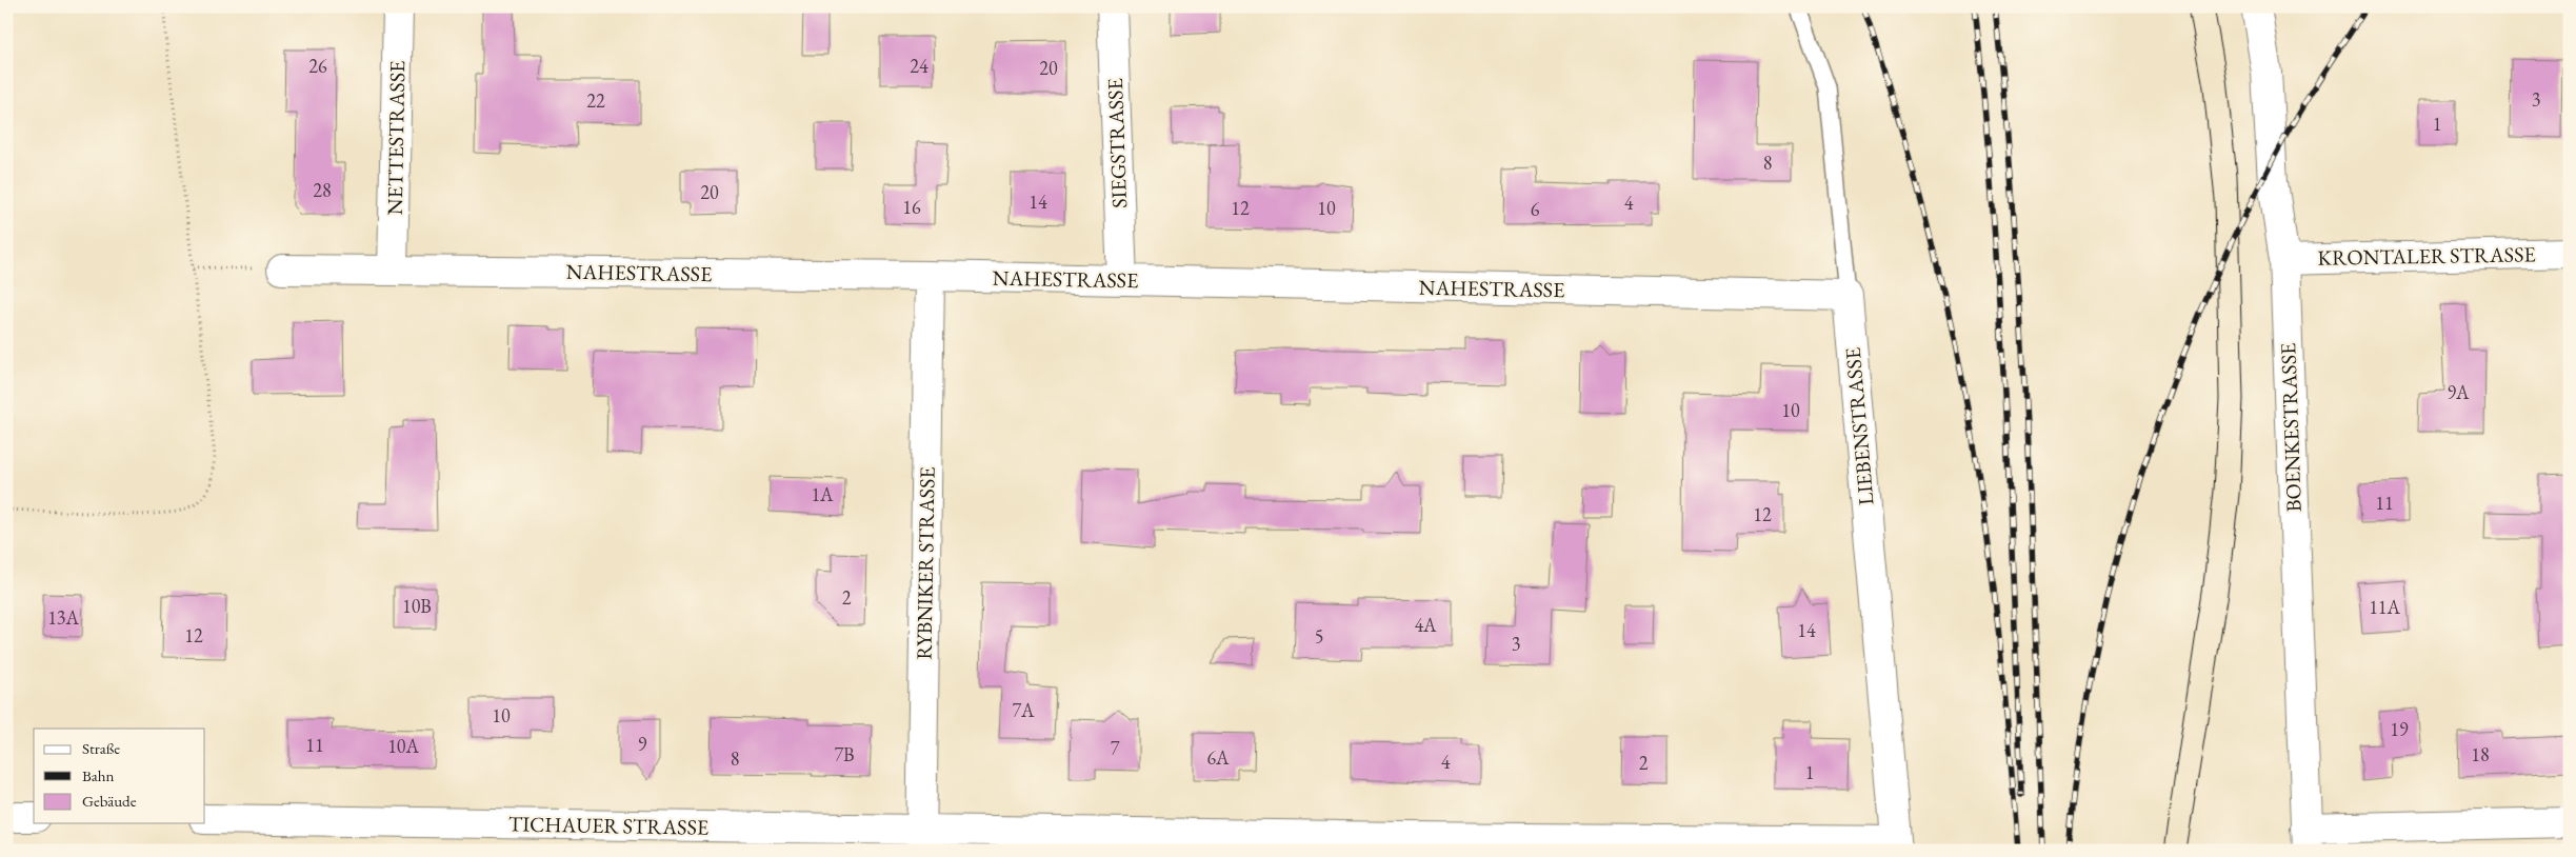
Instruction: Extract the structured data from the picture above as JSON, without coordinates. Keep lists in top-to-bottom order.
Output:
{
  "streets": {
    "street": [
      "NETTESTRASSE",
      "SIEGSTRASSE",
      "KRONTALER STRASSE",
      "NAHESTRASSE",
      "LIEBENSTRASSE",
      "BOENKESTRASSE",
      "RYBNIKER STRASSE",
      "TICHAUER STRASSE"
    ]
  },
  "crossings": [
    ["NETTESTRASSE", "NAHESTRASSE"],
    ["SIEGSTRASSE", "NAHESTRASSE"],
    ["KRONTALER STRASSE", "BOENKESTRASSE"],
    ["NAHESTRASSE", "LIEBENSTRASSE"],
    ["NAHESTRASSE", "RYBNIKER STRASSE"],
    ["LIEBENSTRASSE", "TICHAUER STRASSE"],
    ["RYBNIKER STRASSE", "TICHAUER STRASSE"]
  ],
  "house_numbers": [
    "26",
    "24",
    "20",
    "3",
    "22",
    "1",
    "8",
    "28",
    "20",
    "14",
    "4",
    "16",
    "12",
    "10",
    "6",
    "9A",
    "10",
    "1A",
    "11",
    "12",
    "2",
    "10B",
    "11A",
    "13A",
    "4A",
    "14",
    "12",
    "5",
    "3",
    "7A",
    "10",
    "19",
    "9",
    "11",
    "10A",
    "7",
    "7B",
    "18",
    "6A",
    "8",
    "4",
    "2",
    "1"
  ],
  "legend": ["Straße", "Bahn", "Gebäude"]
}
